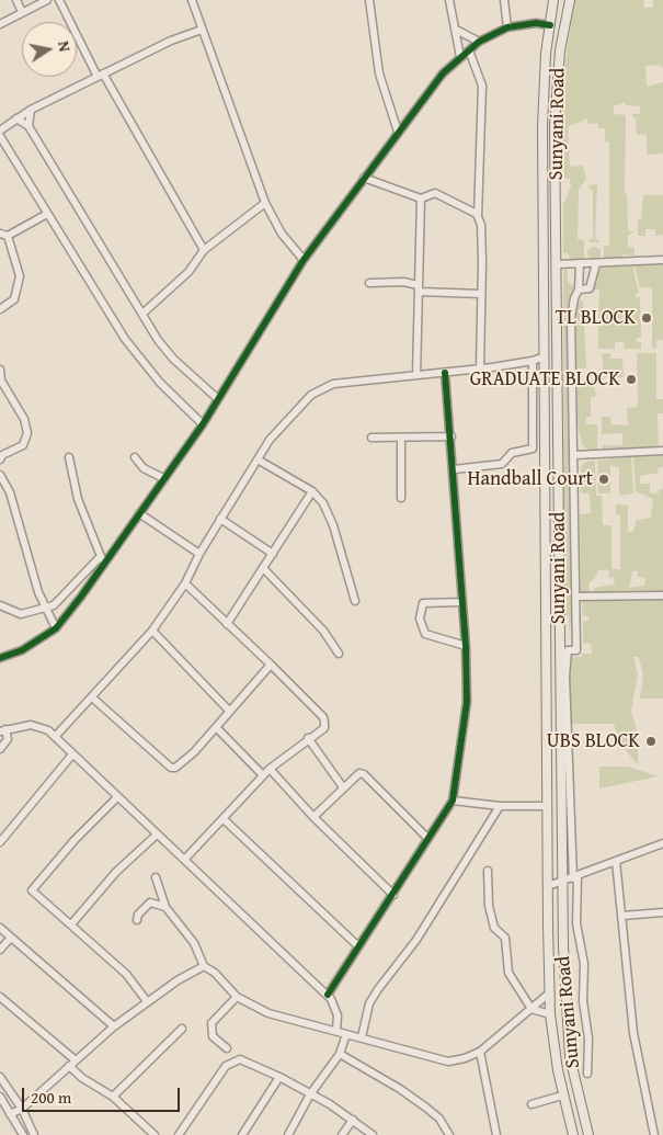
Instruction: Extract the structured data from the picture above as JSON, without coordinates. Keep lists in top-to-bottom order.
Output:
{
  "streets": {
    "main road": ["Sunyani Road"]
  },
  "places": [
    "TL BLOCK",
    "GRADUATE BLOCK",
    "Handball Court",
    "UBS BLOCK"
  ],
  "scale_bar": "200 m",
  "north": "right"
}
